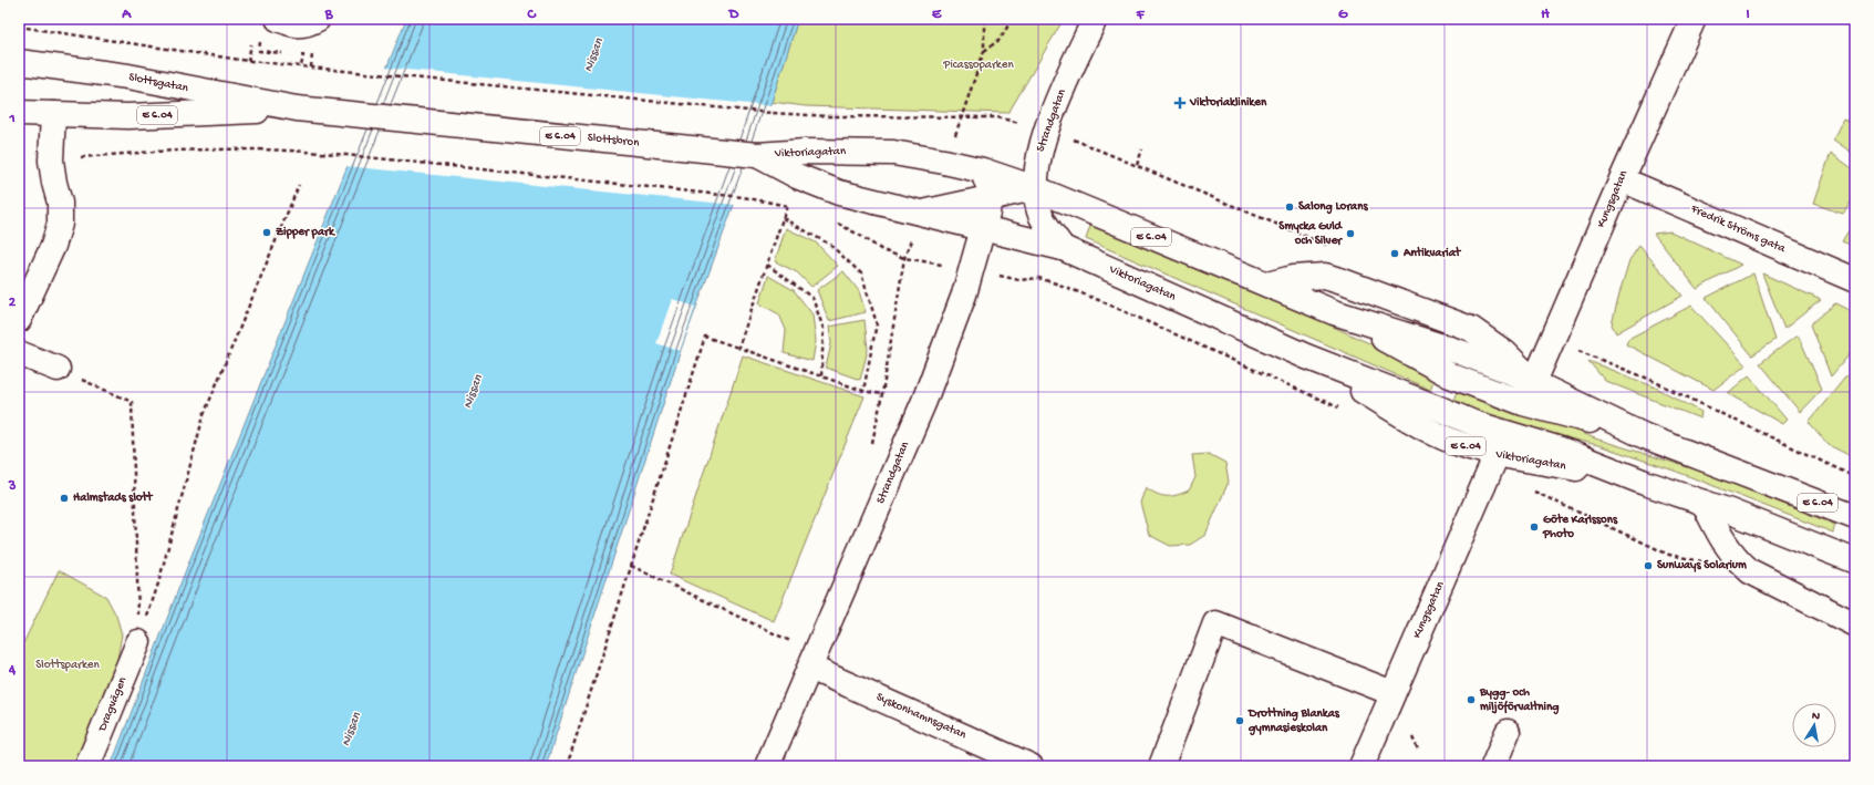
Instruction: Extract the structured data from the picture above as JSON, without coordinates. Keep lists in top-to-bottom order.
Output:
{
  "streets": {
    "main road": [
      "Slottsgatan",
      "E 6.04",
      "Strandgatan",
      "Slottsbron",
      "Viktoriagatan",
      "Kungsgatan",
      "Fredrik Ströms gata",
      "Dragvägen",
      "Syskonhamnsgatan"
    ]
  },
  "crossings": [
    ["Slottsgatan", "Slottsbron"],
    ["Strandgatan", "Viktoriagatan"],
    ["Strandgatan", "Syskonhamnsgatan"],
    ["Slottsbron", "Viktoriagatan"],
    ["Viktoriagatan", "Kungsgatan"],
    ["Kungsgatan", "Fredrik Ströms gata"]
  ],
  "water": ["Nissan"],
  "parks": ["Picassoparken", "Slottsparken"],
  "places": {
    "health": ["Viktoriakliniken"],
    "other": [
      "Salong Lorans",
      "Zipper park",
      "Smycka Guld och Silver",
      "Antikvariat",
      "Halmstads slott",
      "Göte Karlssons Photo",
      "Sunways Solarium",
      "Bygg- och miljöförvaltning",
      "Drottning Blankas gymnasieskolan"
    ]
  },
  "north": "top",
  "grid": {
    "columns": [
      "A",
      "B",
      "C",
      "D",
      "E",
      "F",
      "G",
      "H",
      "I"
    ],
    "rows": [
      "1",
      "2",
      "3",
      "4"
    ]
  }
}
